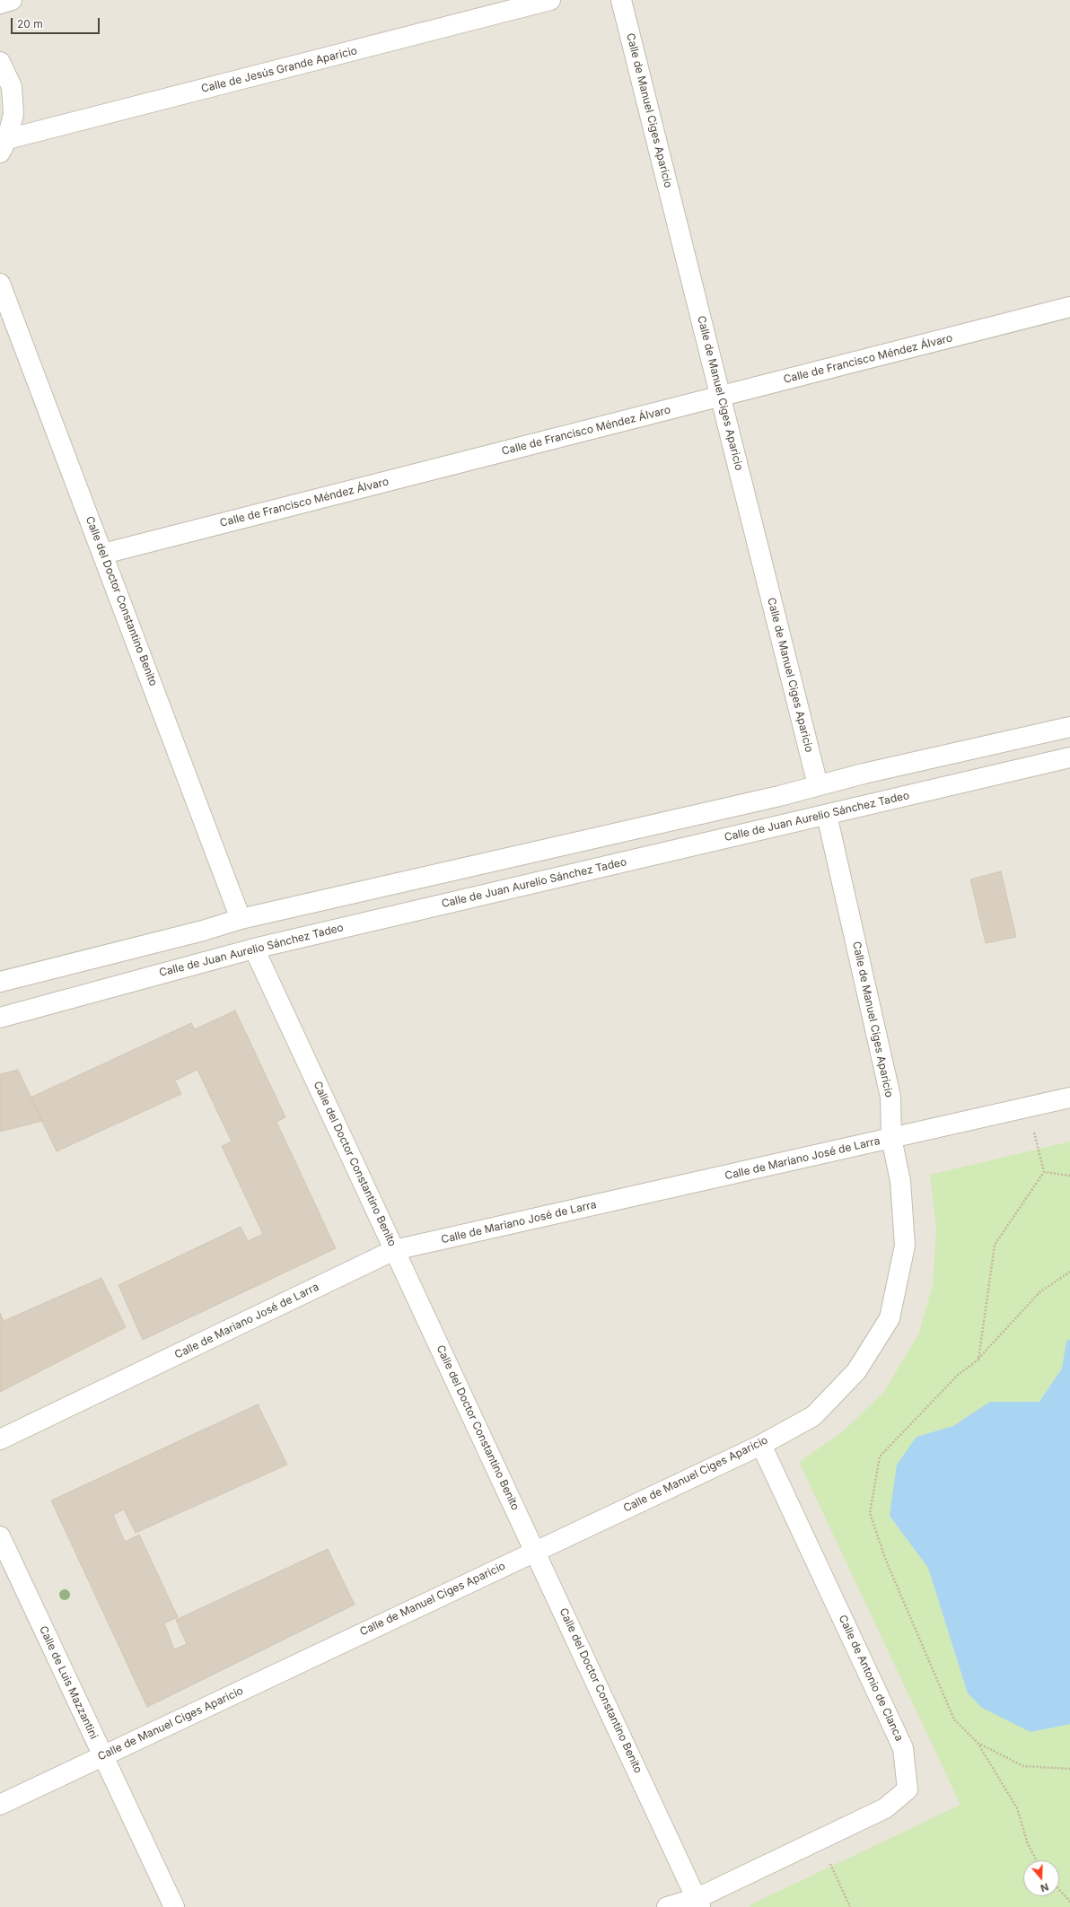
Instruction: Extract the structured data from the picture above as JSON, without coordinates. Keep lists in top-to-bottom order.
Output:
{
  "streets": {
    "street": [
      "Calle de Jesús Grande Aparicio",
      "Calle de Manuel Ciges Aparicio",
      "Calle de Francisco Méndez Álvaro",
      "Calle del Doctor Constantino Benito",
      "Calle de Juan Aurelio Sánchez Tadeo",
      "Calle de Mariano José de Larra",
      "Calle de Antonio de Clanca",
      "Calle de Luis Mazzantini"
    ]
  },
  "crossings": [
    ["Calle de Manuel Ciges Aparicio", "Calle de Francisco Méndez Álvaro"],
    ["Calle de Manuel Ciges Aparicio", "Calle del Doctor Constantino Benito"],
    ["Calle de Manuel Ciges Aparicio", "Calle de Juan Aurelio Sánchez Tadeo"],
    ["Calle de Manuel Ciges Aparicio", "Calle de Mariano José de Larra"],
    ["Calle de Manuel Ciges Aparicio", "Calle de Antonio de Clanca"],
    ["Calle de Manuel Ciges Aparicio", "Calle de Luis Mazzantini"],
    ["Calle de Francisco Méndez Álvaro", "Calle del Doctor Constantino Benito"],
    ["Calle del Doctor Constantino Benito", "Calle de Juan Aurelio Sánchez Tadeo"],
    ["Calle del Doctor Constantino Benito", "Calle de Mariano José de Larra"],
    ["Calle del Doctor Constantino Benito", "Calle de Antonio de Clanca"]
  ],
  "scale_bar": "20 m",
  "north": "bottom"
}
